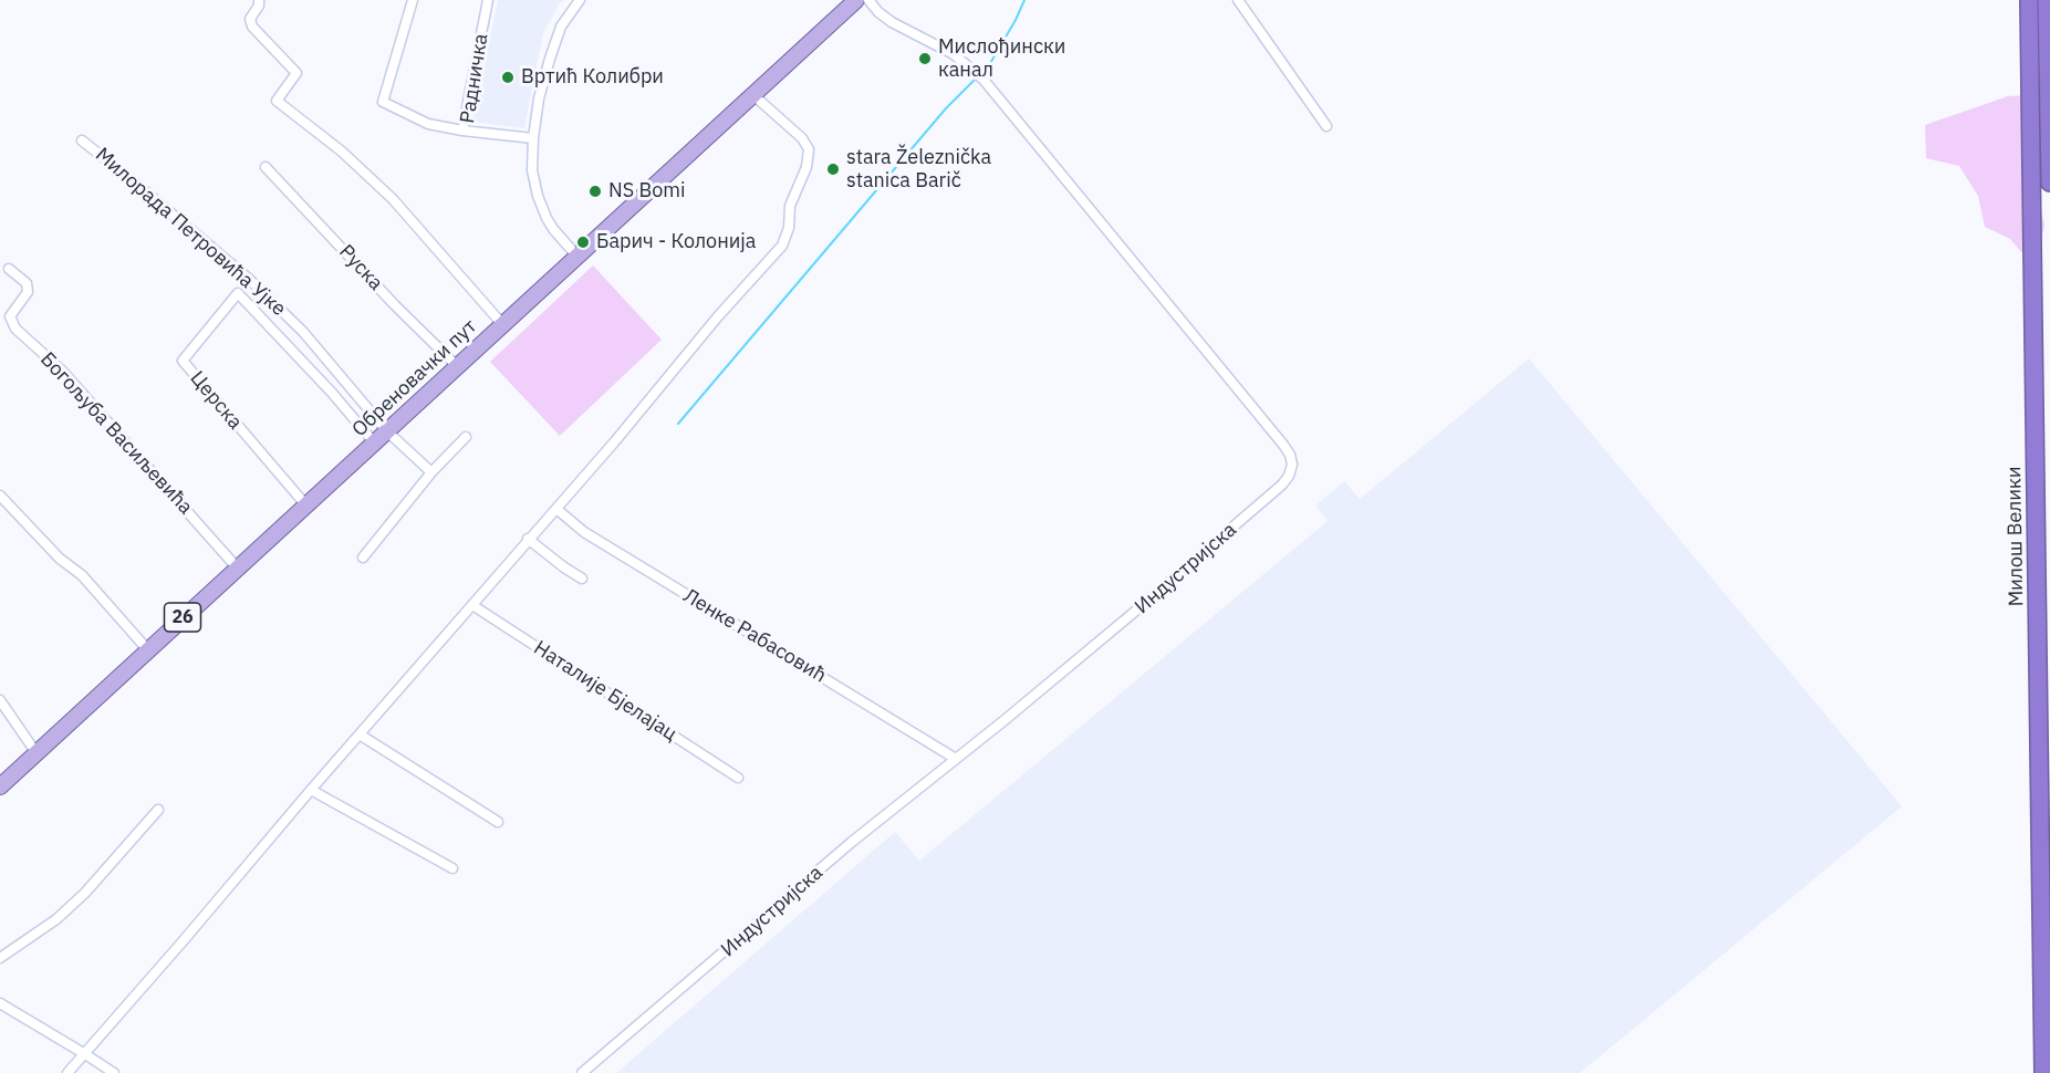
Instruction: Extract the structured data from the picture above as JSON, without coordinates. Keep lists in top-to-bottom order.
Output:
{
  "streets": {
    "highway": ["Милош Велики"],
    "main road": ["Обреновачки пут", "26"],
    "street": [
      "Радничка",
      "Милорада Петровића Ујке",
      "Руска",
      "Церска",
      "Богољуба Васиљевића",
      "Индустријска",
      "Ленке Рабасовић",
      "Наталије Бјелајац"
    ]
  },
  "crossings": [
    ["Милорада Петровића Ујке", "Обреновачки пут"],
    ["Руска", "Обреновачки пут"],
    ["Обреновачки пут", "Церска"],
    ["Обреновачки пут", "Богољуба Васиљевића"],
    ["Индустријска", "Ленке Рабасовић"]
  ],
  "places": [
    "Мислођински канал",
    "Вртић Колибри",
    "stara Železnička stanica Barič",
    "NS Bomi",
    "Барич - Колонија"
  ]
}
